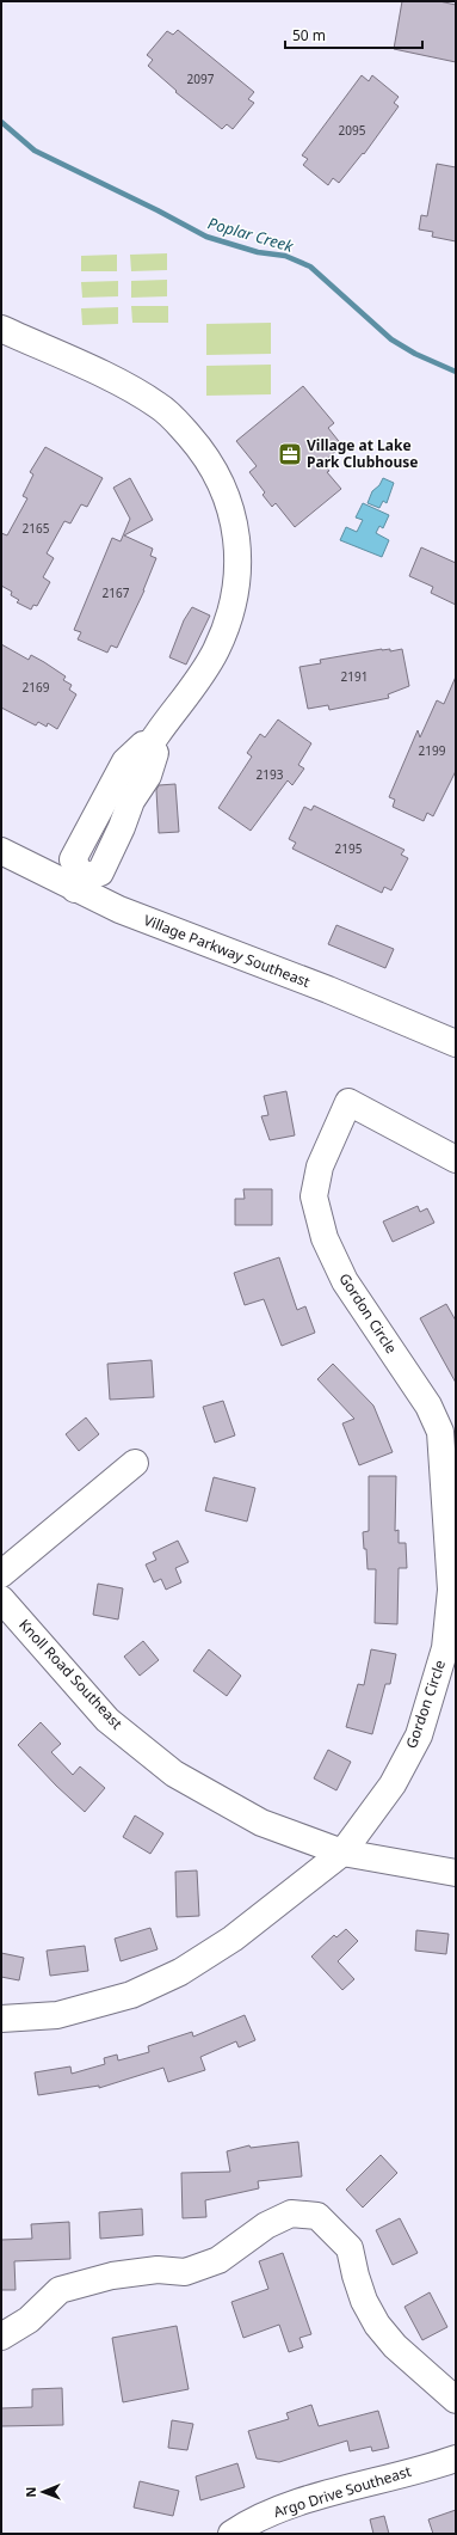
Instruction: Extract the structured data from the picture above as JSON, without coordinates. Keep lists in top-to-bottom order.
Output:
{
  "streets": {
    "street": [
      "Village Parkway Southeast",
      "Gordon Circle",
      "Knoll Road Southeast",
      "Argo Drive Southeast"
    ]
  },
  "crossings": [
    ["Gordon Circle", "Knoll Road Southeast"]
  ],
  "water": ["Poplar Creek"],
  "places": {
    "office": ["Village at Lake Park Clubhouse"]
  },
  "house_numbers": [
    "2097",
    "2095",
    "2165",
    "2167",
    "2191",
    "2169",
    "2199",
    "2193",
    "2195"
  ],
  "scale_bar": "50 m",
  "north": "left"
}
